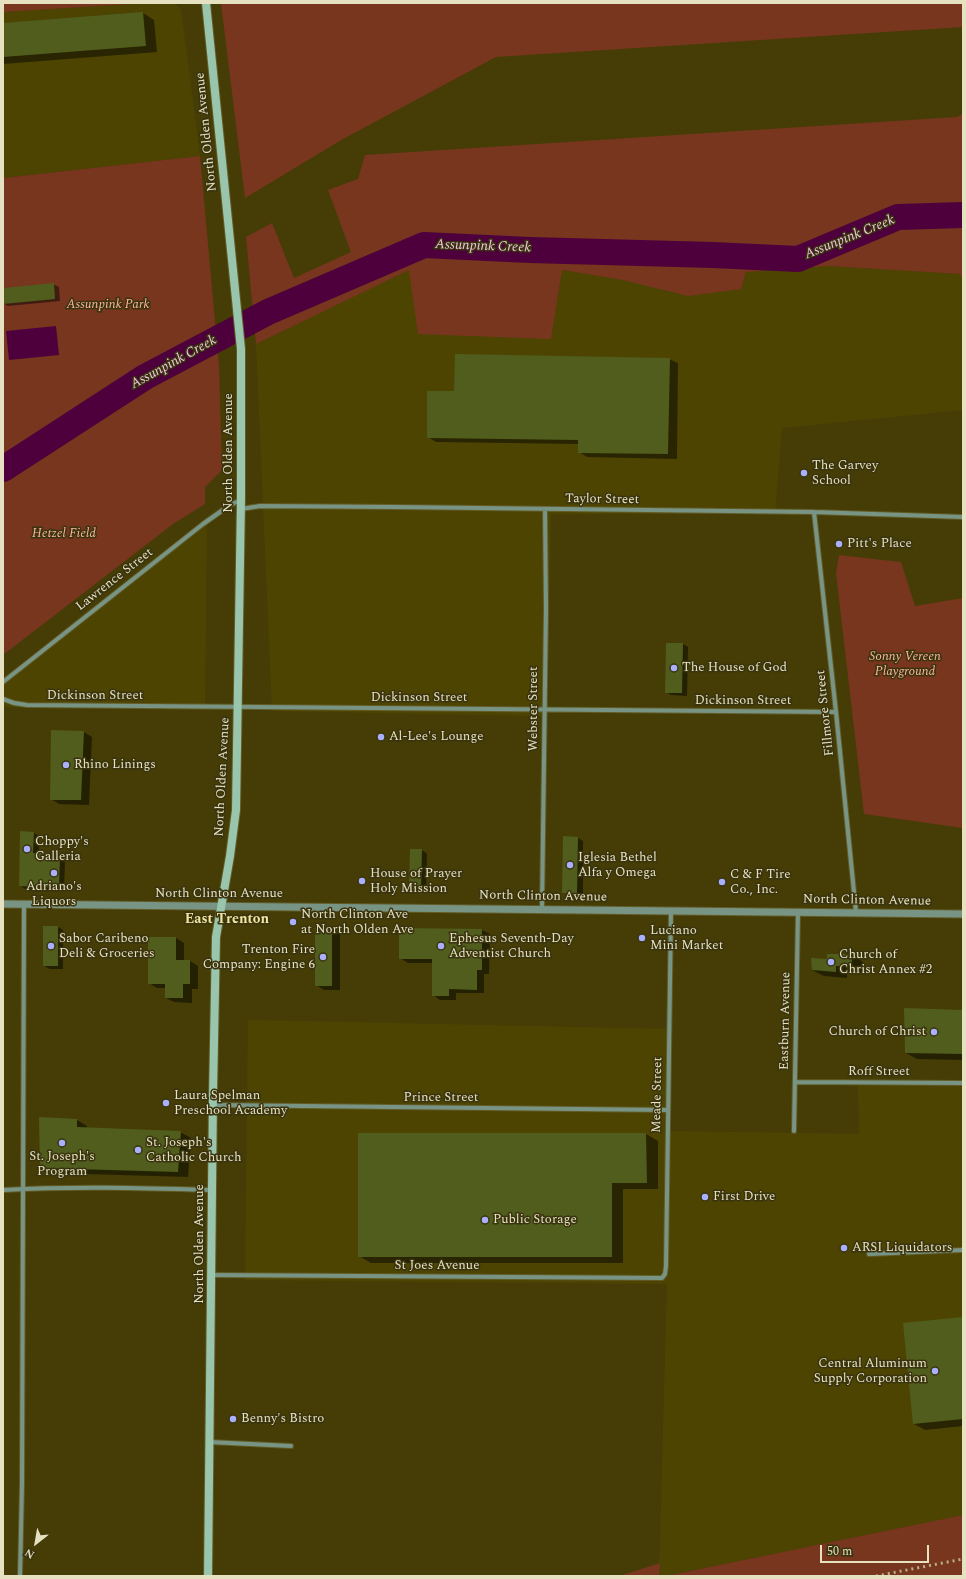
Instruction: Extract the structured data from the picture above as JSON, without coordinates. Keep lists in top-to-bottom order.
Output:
{
  "streets": {
    "main road": ["North Olden Avenue"],
    "street": [
      "Taylor Street",
      "Lawrence Street",
      "Dickinson Street",
      "Webster Street",
      "Fillmore Street",
      "North Clinton Avenue",
      "Eastburn Avenue",
      "Roff Street",
      "Meade Street",
      "Prince Street",
      "St Joes Avenue"
    ]
  },
  "crossings": [
    ["North Olden Avenue", "Taylor Street"],
    ["North Olden Avenue", "Lawrence Street"],
    ["North Olden Avenue", "Dickinson Street"],
    ["North Olden Avenue", "North Clinton Avenue"],
    ["North Olden Avenue", "Prince Street"],
    ["North Olden Avenue", "St Joes Avenue"],
    ["Taylor Street", "Webster Street"],
    ["Taylor Street", "Fillmore Street"],
    ["Dickinson Street", "Webster Street"],
    ["Dickinson Street", "Fillmore Street"],
    ["Webster Street", "North Clinton Avenue"],
    ["Fillmore Street", "North Clinton Avenue"],
    ["North Clinton Avenue", "Eastburn Avenue"],
    ["North Clinton Avenue", "Meade Street"],
    ["Eastburn Avenue", "Roff Street"],
    ["Meade Street", "Prince Street"],
    ["Meade Street", "St Joes Avenue"]
  ],
  "districts": ["East Trenton"],
  "water": ["Assunpink Creek"],
  "parks": ["Assunpink Park", "Hetzel Field", "Sonny Vereen Playground"],
  "places": [
    "The Garvey School",
    "Pitt's Place",
    "The House of God",
    "Al-Lee's Lounge",
    "Rhino Linings",
    "Choppy's Galleria",
    "Iglesia Bethel Alfa y Omega",
    "Adriano's Liquors",
    "House of Prayer Holy Mission",
    "C & F Tire Co., Inc.",
    "North Clinton Ave at North Olden Ave",
    "Luciano Mini Market",
    "Sabor Caribeno Deli & Groceries",
    "Ephesus Seventh-Day Adventist Church",
    "Trenton Fire Company: Engine 6",
    "Church of Christ Annex #2",
    "Church of Christ",
    "Laura Spelman Preschool Academy",
    "St. Joseph's Program",
    "St. Joseph's Catholic Church",
    "First Drive",
    "Public Storage",
    "ARSI Liquidators",
    "Central Aluminum Supply Corporation",
    "Benny's Bistro"
  ],
  "scale_bar": "50 m",
  "north": "bottom left"
}
